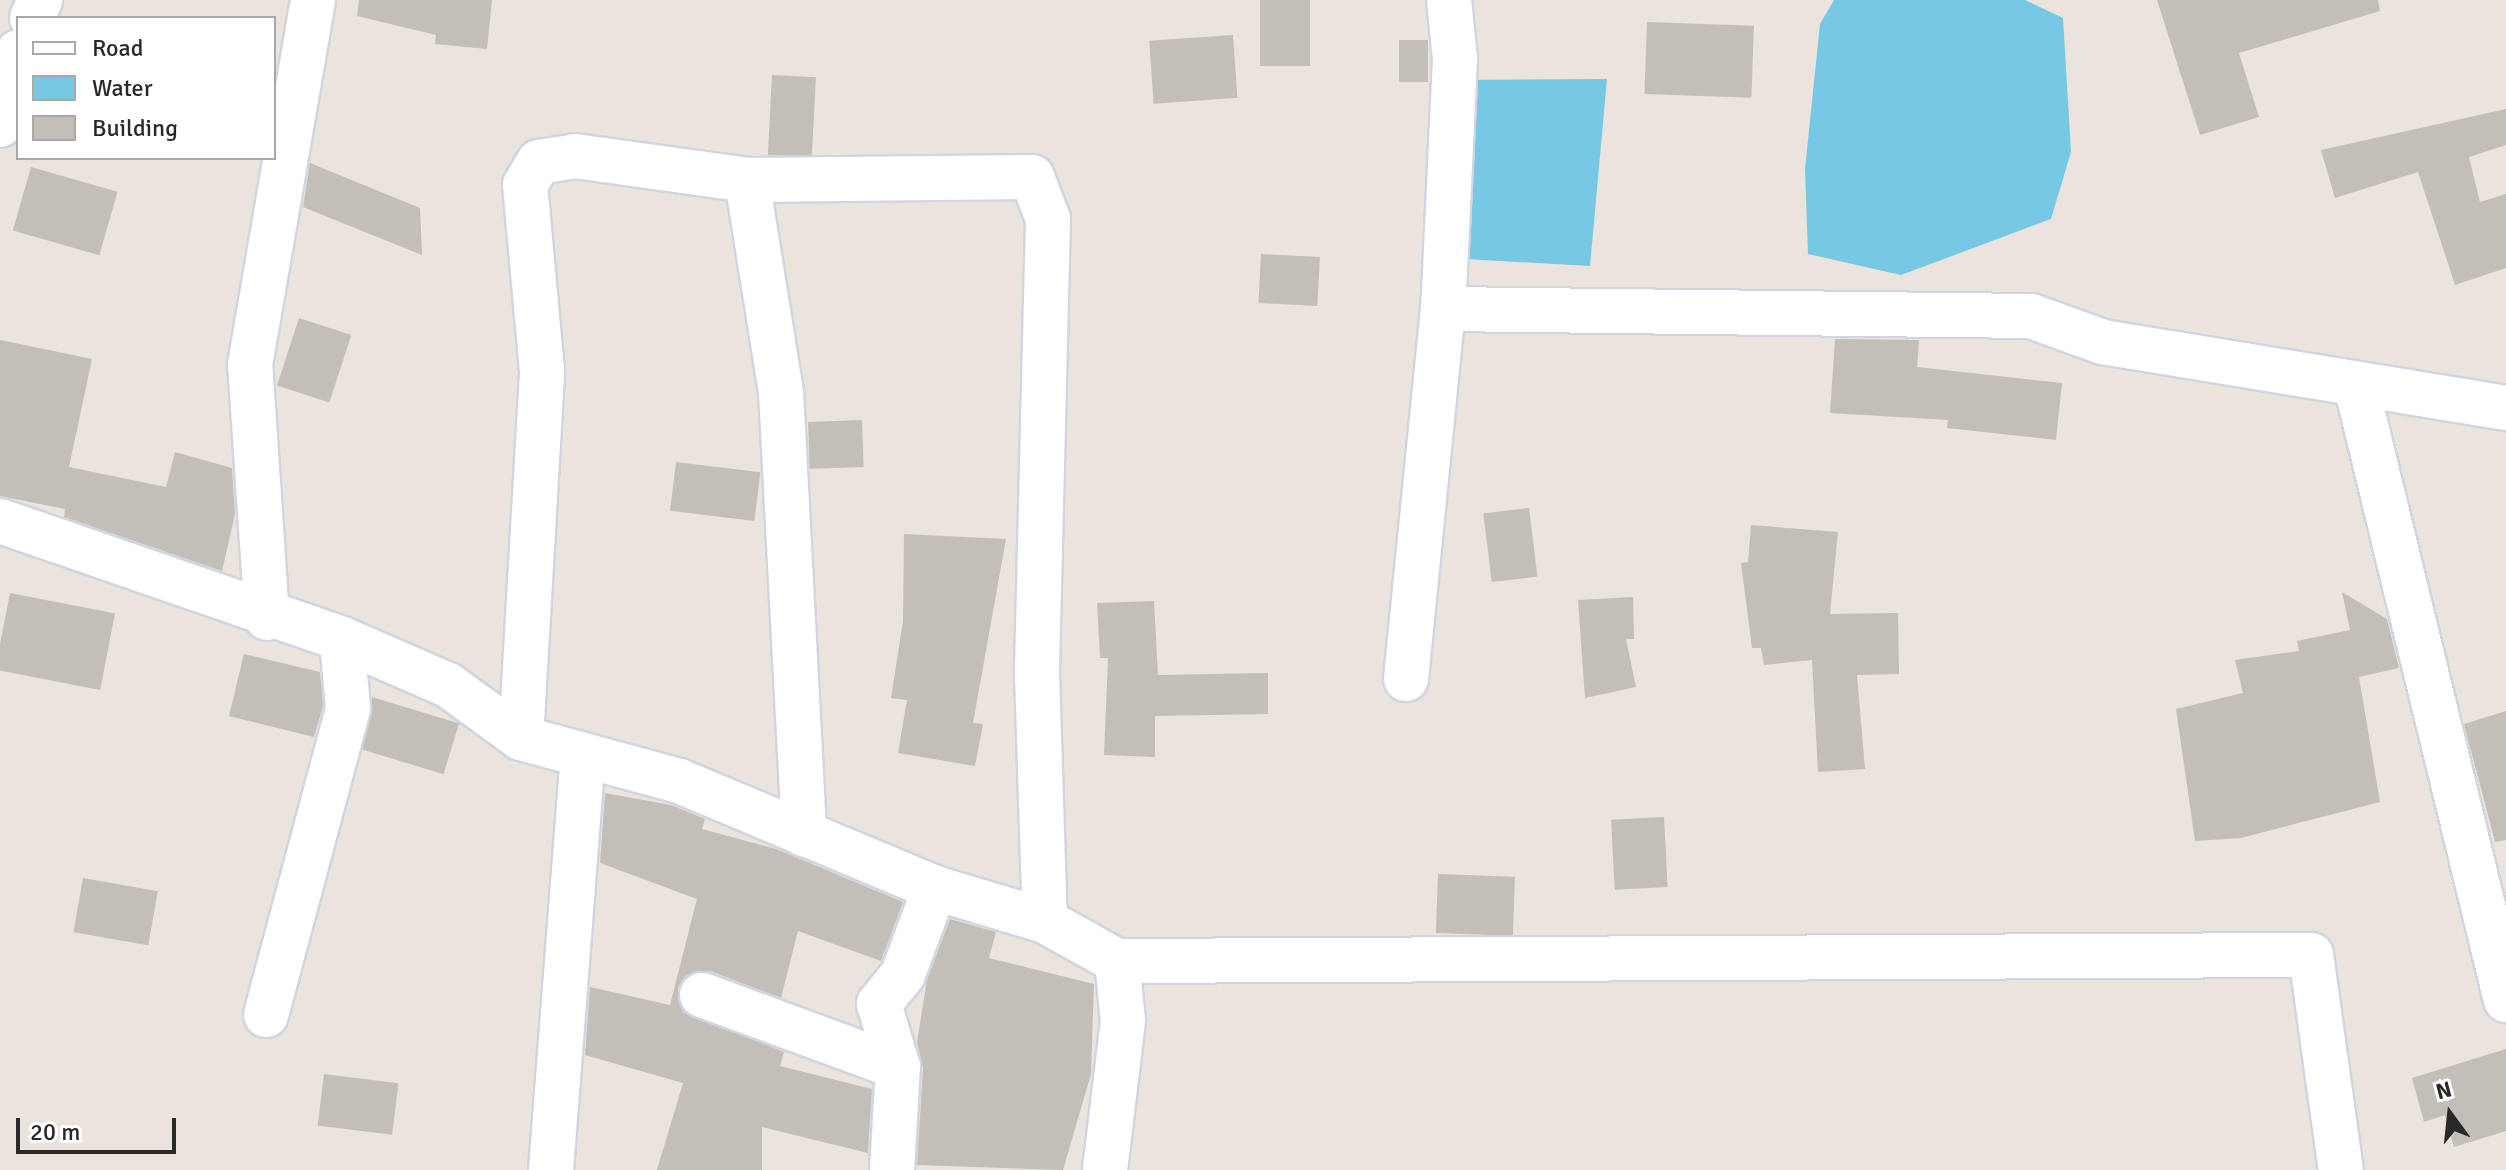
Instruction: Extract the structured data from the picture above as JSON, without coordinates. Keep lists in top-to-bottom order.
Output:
{
  "legend": ["Road", "Water", "Building"],
  "scale_bar": "20 m",
  "north": "top"
}
